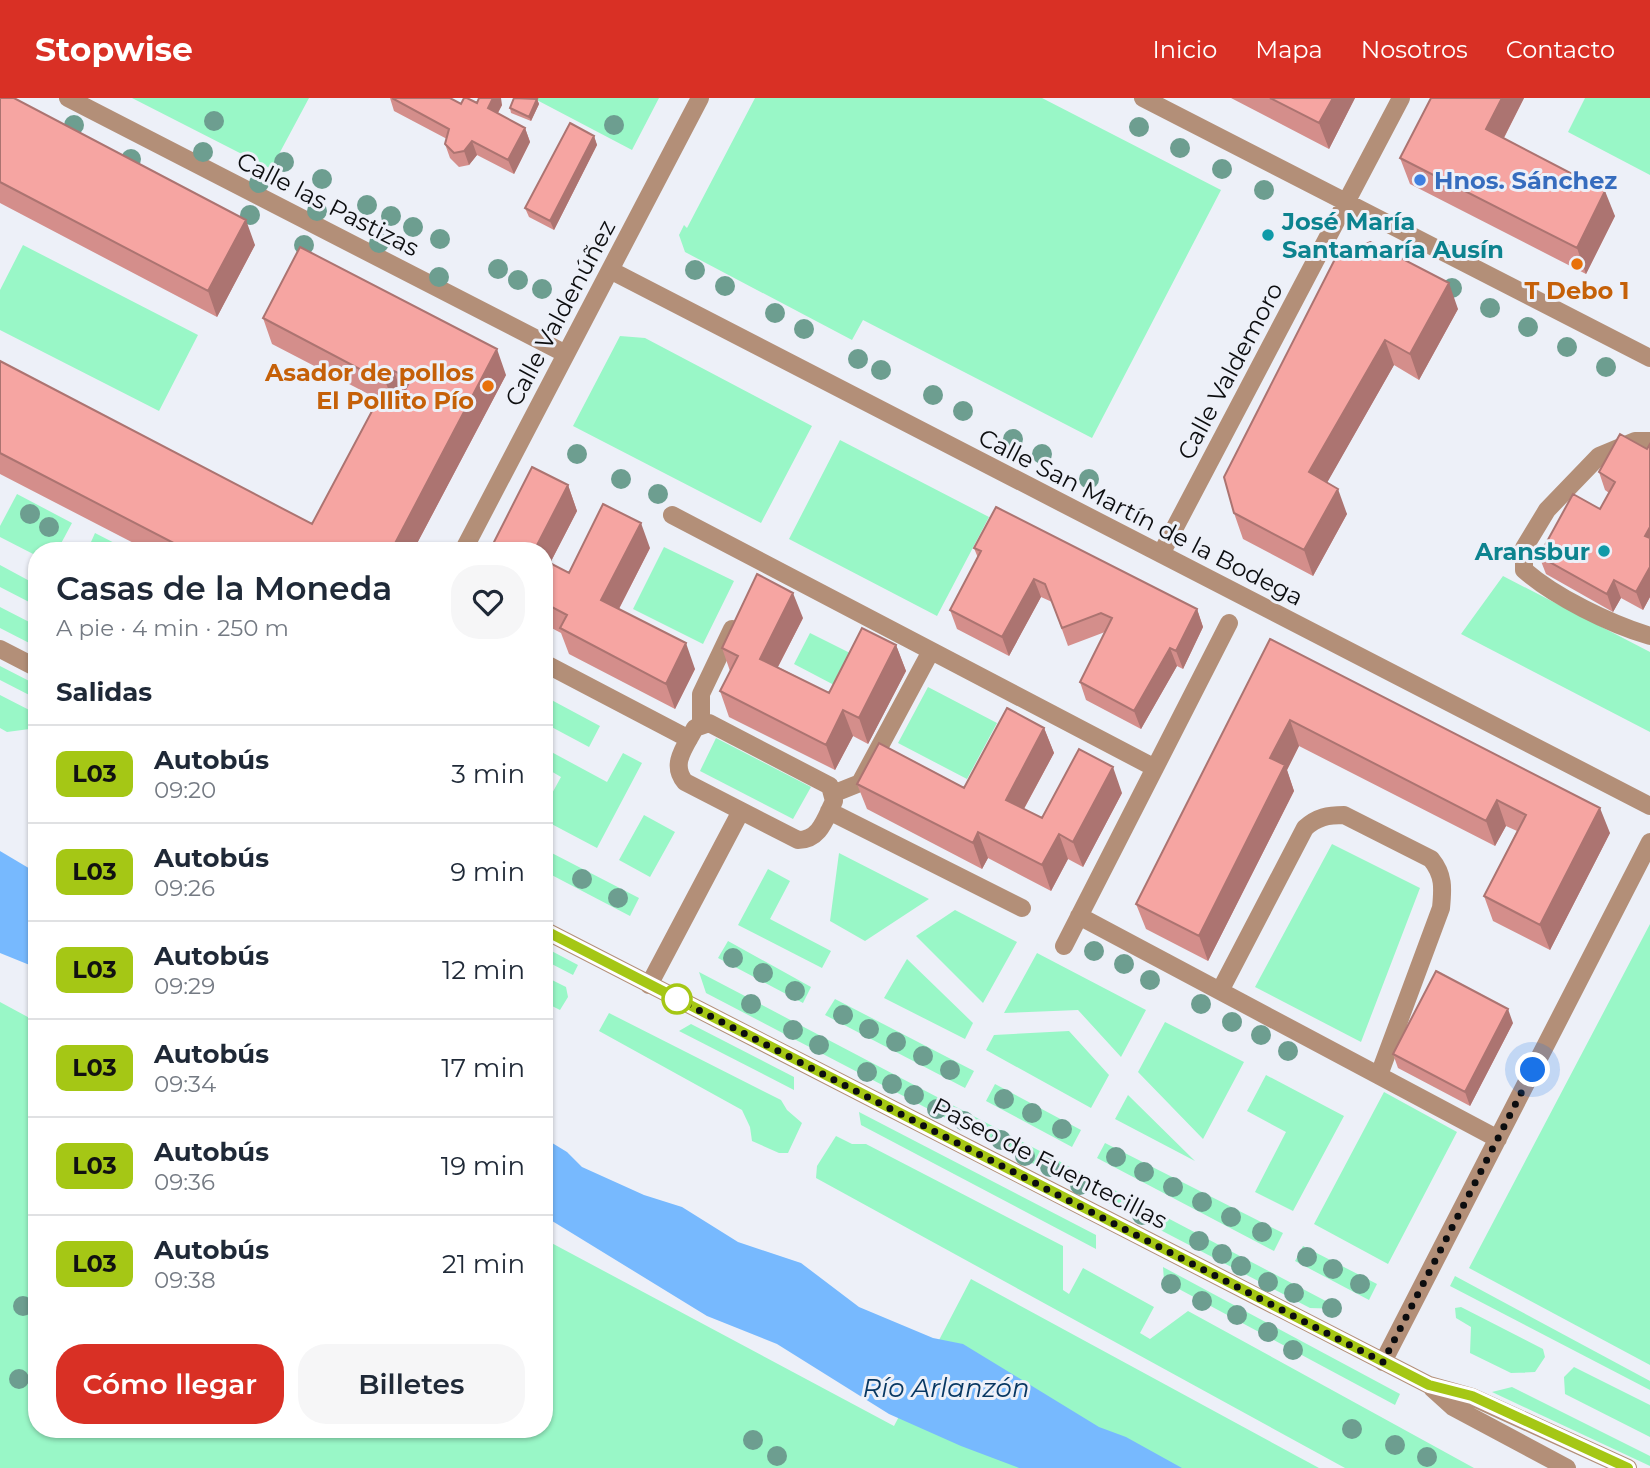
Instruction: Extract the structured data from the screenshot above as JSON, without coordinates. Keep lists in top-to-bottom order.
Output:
{
  "streets": {
    "street": [
      "Calle las Pastizas",
      "Calle Valdenúñez",
      "Calle Valdemoro",
      "Calle San Martín de la Bodega",
      "Paseo de Fuentecillas"
    ]
  },
  "crossings": [
    ["Calle las Pastizas", "Calle Valdenúñez"],
    ["Calle Valdenúñez", "Calle San Martín de la Bodega"],
    ["Calle Valdemoro", "Calle San Martín de la Bodega"]
  ],
  "water": ["Río Arlanzón"],
  "places": [
    "Hnos. Sánchez",
    "José María Santamaría Ausín",
    "T Debo 1",
    "Asador de pollos El Pollito Pío",
    "Aransbur"
  ],
  "lines": ["bus line L03"],
  "page": {
    "header": "Stopwise",
    "nav": [
      "Inicio",
      "Mapa",
      "Nosotros",
      "Contacto"
    ],
    "heading": [
      ["Casas de la Moneda", "A pie · 4 min · 250 m"],
      "Salidas"
    ],
    "list": [
      {
        "mark": "L03",
        "name": "Autobús",
        "note": "09:20",
        "value": "3 min"
      },
      {
        "mark": "L03",
        "name": "Autobús",
        "note": "09:26",
        "value": "9 min"
      },
      {
        "mark": "L03",
        "name": "Autobús",
        "note": "09:29",
        "value": "12 min"
      },
      {
        "mark": "L03",
        "name": "Autobús",
        "note": "09:34",
        "value": "17 min"
      },
      {
        "mark": "L03",
        "name": "Autobús",
        "note": "09:36",
        "value": "19 min"
      },
      {
        "mark": "L03",
        "name": "Autobús",
        "note": "09:38",
        "value": "21 min"
      }
    ],
    "buttons": ["Cómo llegar", "Billetes"]
  }
}
